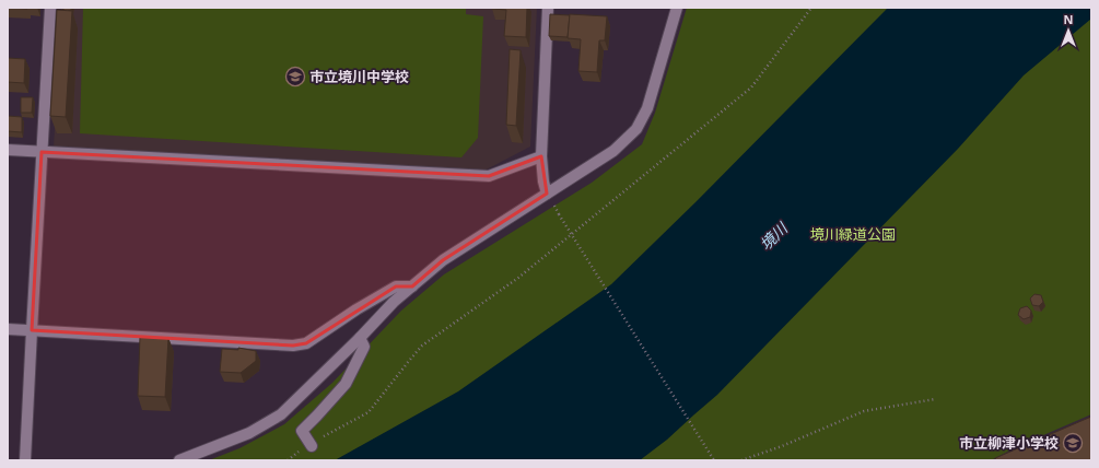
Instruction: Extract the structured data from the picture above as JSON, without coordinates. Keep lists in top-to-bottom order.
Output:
{
  "water": ["境川"],
  "parks": ["境川緑道公園"],
  "places": {
    "school or university": ["市立境川中学校", "市立柳津小学校"]
  },
  "north": "top"
}
